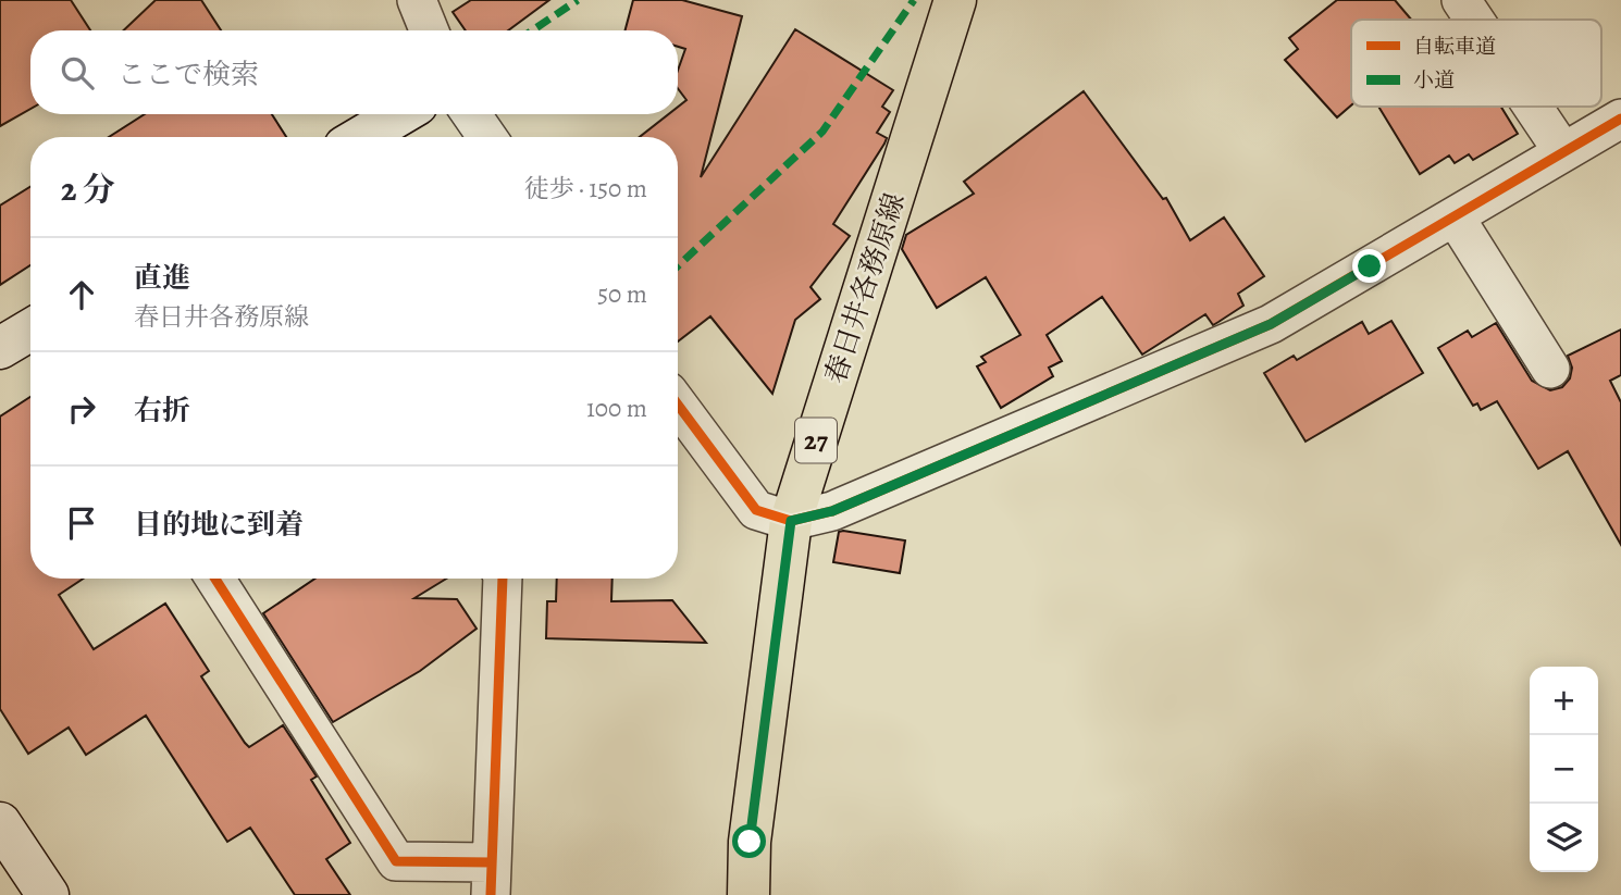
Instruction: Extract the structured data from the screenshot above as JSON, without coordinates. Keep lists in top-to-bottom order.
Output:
{
  "streets": {
    "main road": ["春日井各務原線", "27"]
  },
  "legend": ["自転車道", "小道"],
  "page": {
    "search": "ここで検索",
    "heading": ["2 分", "徒歩 · 150 m"],
    "list": [
      ["直進", "春日井各務原線", "50 m"],
      ["右折", "100 m"],
      "目的地に到着"
    ],
    "map_buttons": ["+", "−"]
  }
}
